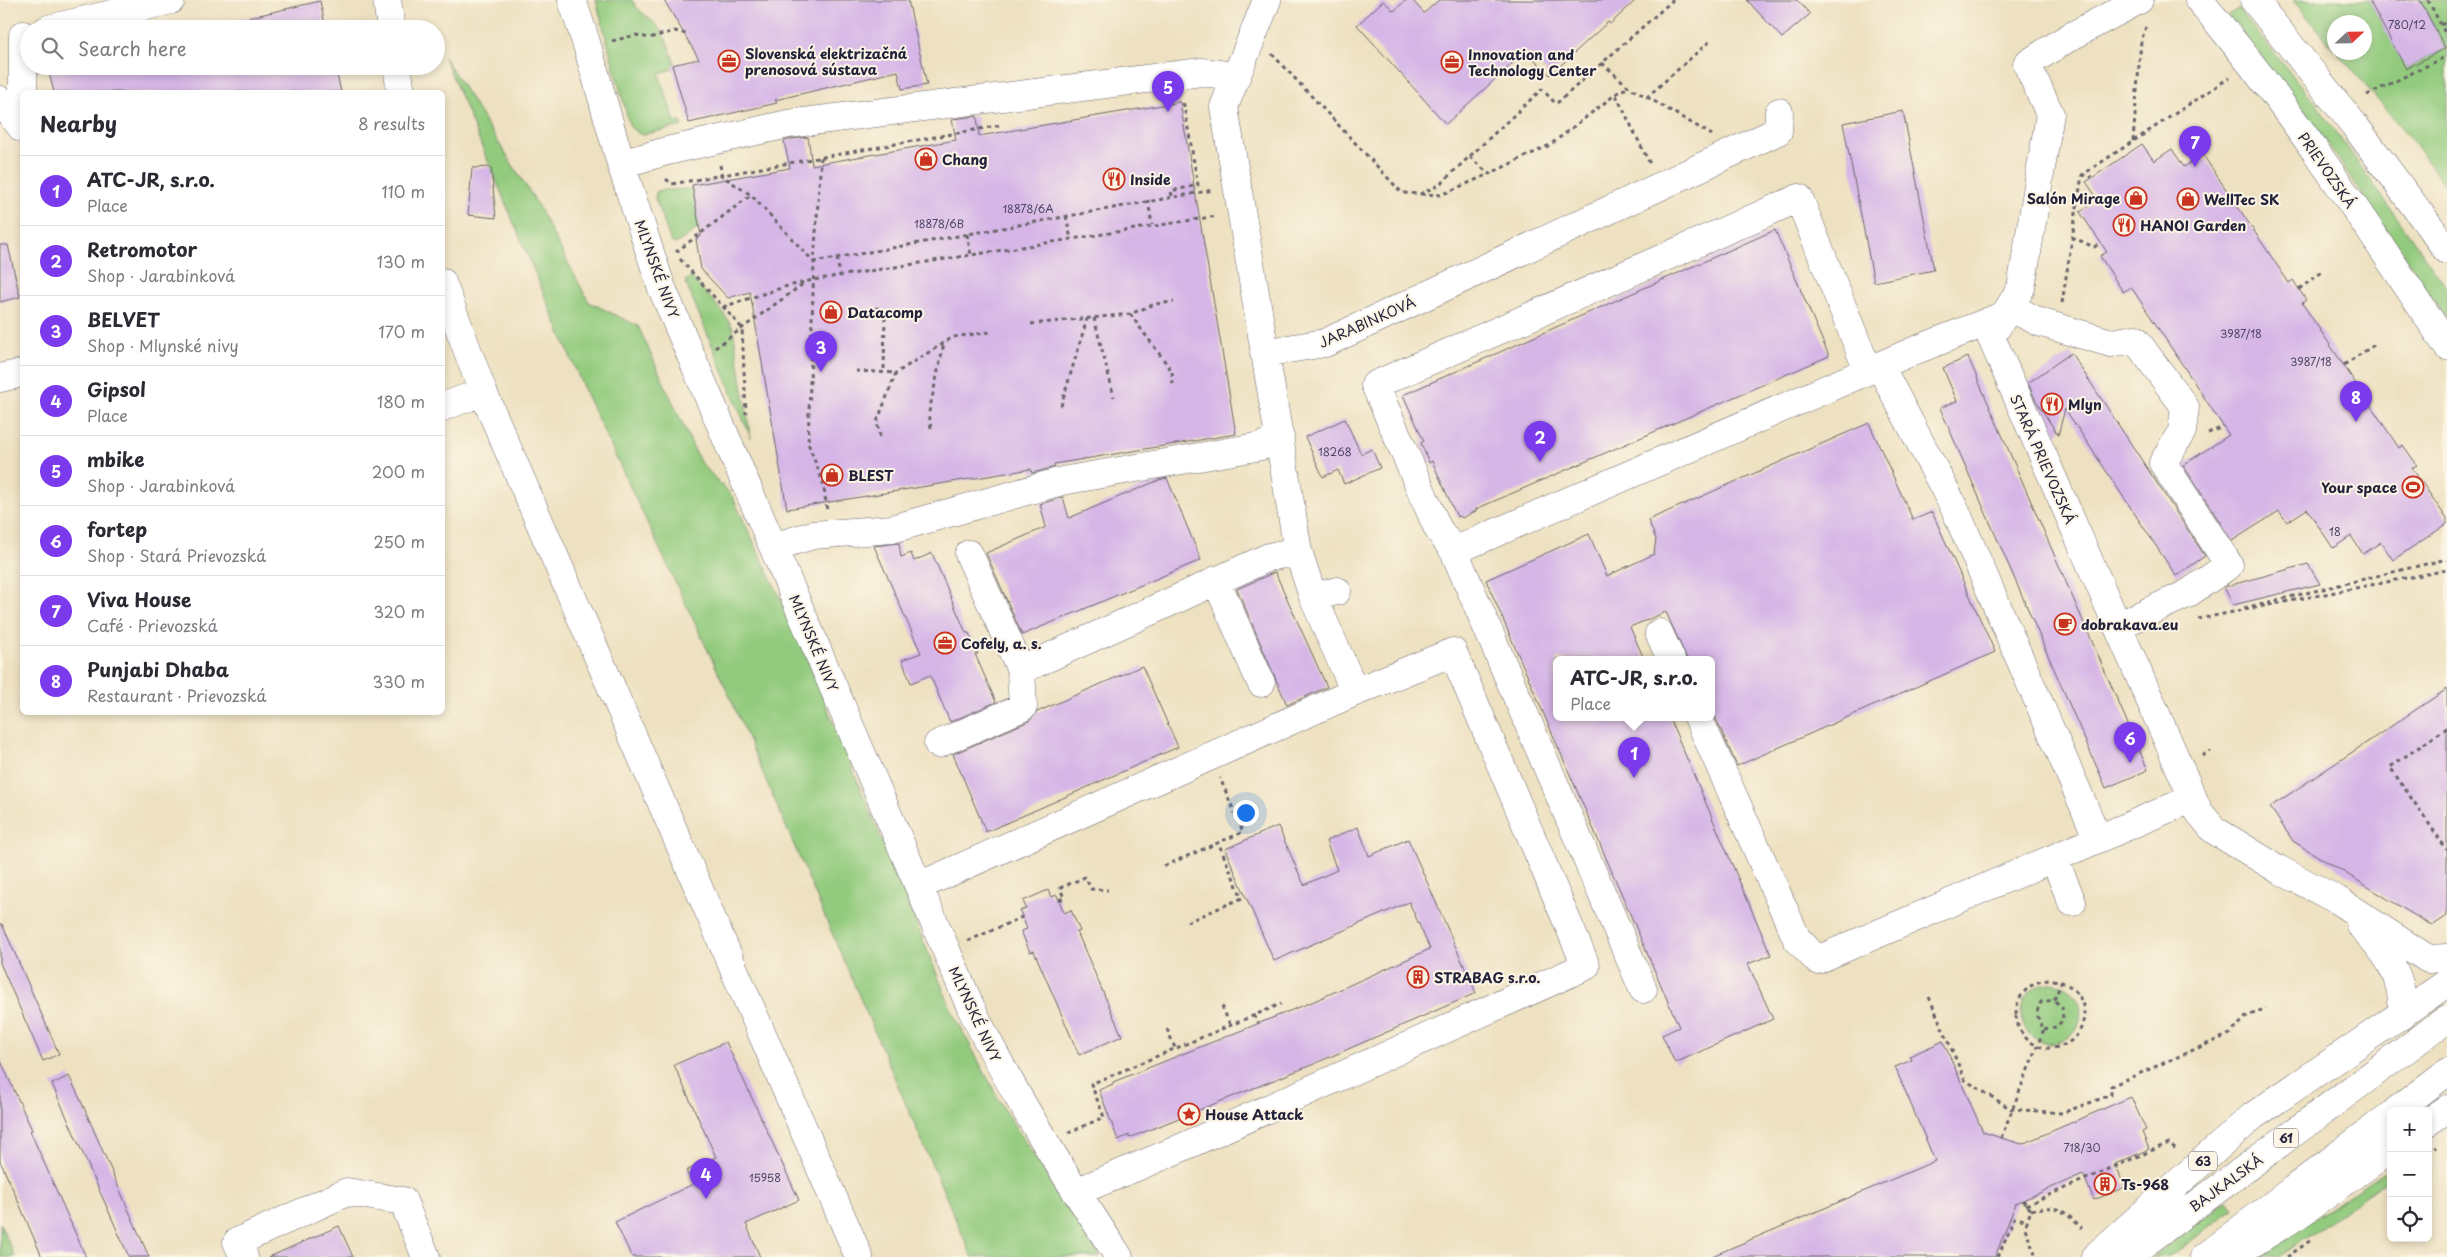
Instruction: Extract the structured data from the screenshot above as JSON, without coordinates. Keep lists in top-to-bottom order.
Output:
{
  "streets": {
    "street": [
      "PRIEVOZSKÁ",
      "MLYNSKÉ NIVY",
      "JARABINKOVÁ",
      "STARÁ PRIEVOZSKÁ",
      "61",
      "63",
      "BAJKALSKÁ"
    ]
  },
  "crossings": [
    ["STARÁ PRIEVOZSKÁ", "63"]
  ],
  "places": {
    "office": ["Slovenská elektrizačná prenosová sústava", "Innovation and Technology Center", "Cofely, a. s."],
    "shop": [
      "Chang",
      "Salón Mirage",
      "WellTec SK",
      "Datacomp",
      "BLEST"
    ],
    "restaurant": ["Inside", "HANOI Garden", "Mlyn"],
    "sports": ["Your space"],
    "cafe": ["dobrakava.eu"],
    "building": ["STRABAG s.r.o.", "Ts-968"],
    "place": ["House Attack"]
  },
  "house_numbers": [
    "780/12",
    "18878/6A",
    "18878/6B",
    "3987/18",
    "3987/18",
    "18268",
    "18",
    "718/30",
    "15958"
  ],
  "north": "right",
  "page": {
    "search": "Search here",
    "pins": [
      "5",
      "7",
      "3",
      "8",
      "2",
      "6",
      "1",
      "4"
    ],
    "heading": ["Nearby", "8 results"],
    "list": [
      {
        "mark": "1",
        "name": "ATC-JR, s.r.o.",
        "note": "Place",
        "value": "110 m"
      },
      {
        "mark": "2",
        "name": "Retromotor",
        "note": "Shop · Jarabinková",
        "value": "130 m"
      },
      {
        "mark": "3",
        "name": "BELVET",
        "note": "Shop · Mlynské nivy",
        "value": "170 m"
      },
      {
        "mark": "4",
        "name": "Gipsol",
        "note": "Place",
        "value": "180 m"
      },
      {
        "mark": "5",
        "name": "mbike",
        "note": "Shop · Jarabinková",
        "value": "200 m"
      },
      {
        "mark": "6",
        "name": "fortep",
        "note": "Shop · Stará Prievozská",
        "value": "250 m"
      },
      {
        "mark": "7",
        "name": "Viva House",
        "note": "Café · Prievozská",
        "value": "320 m"
      },
      {
        "mark": "8",
        "name": "Punjabi Dhaba",
        "note": "Restaurant · Prievozská",
        "value": "330 m"
      }
    ],
    "popup": ["ATC-JR, s.r.o.", "Place"],
    "map_buttons": ["+", "−"]
  }
}
